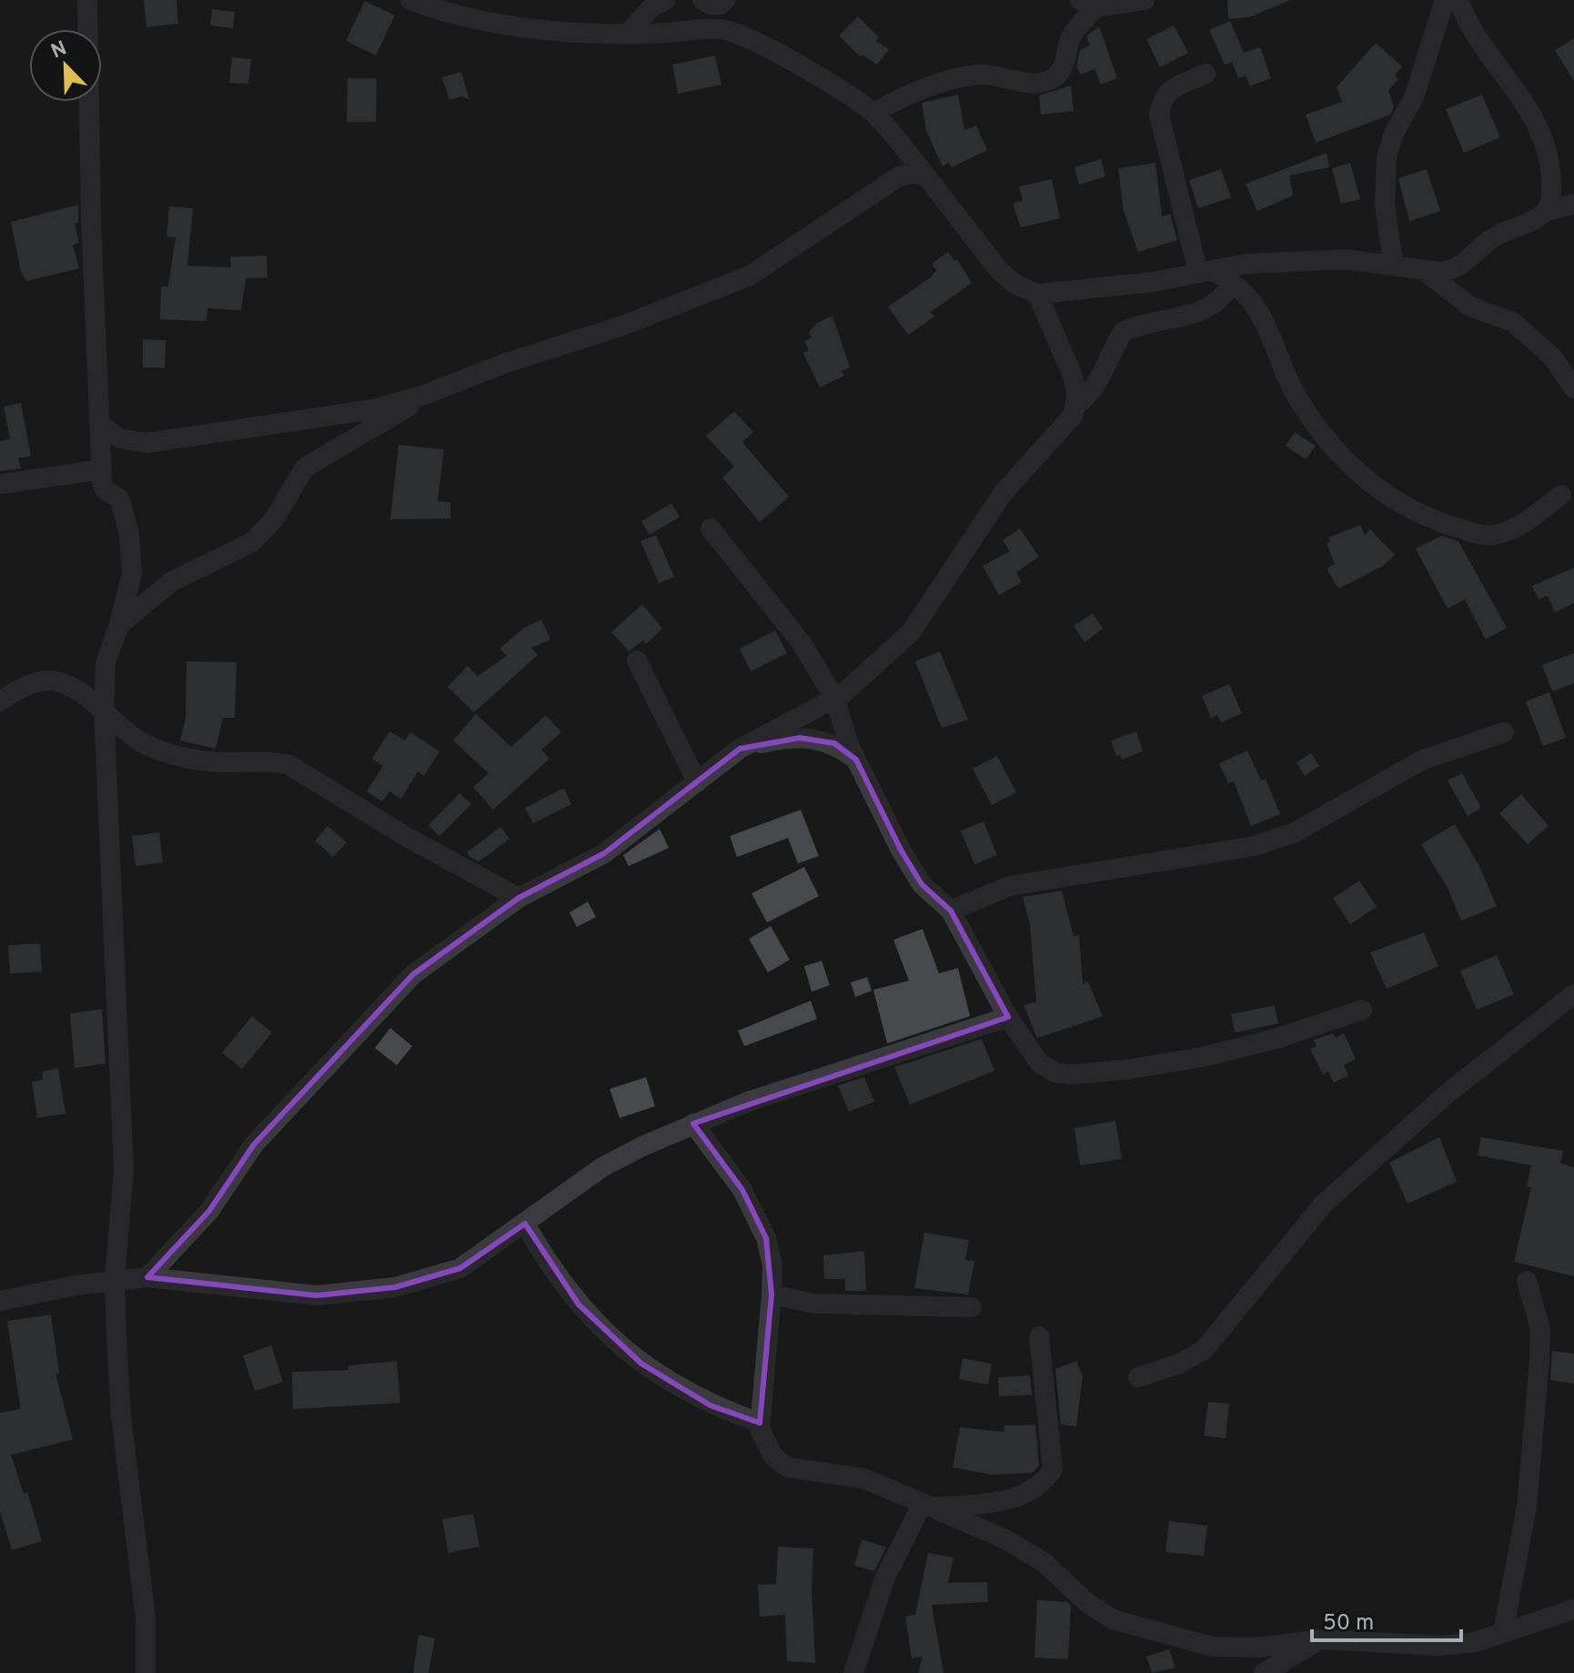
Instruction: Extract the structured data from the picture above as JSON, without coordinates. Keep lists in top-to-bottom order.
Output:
{
  "scale_bar": "50 m",
  "north": "top left"
}
